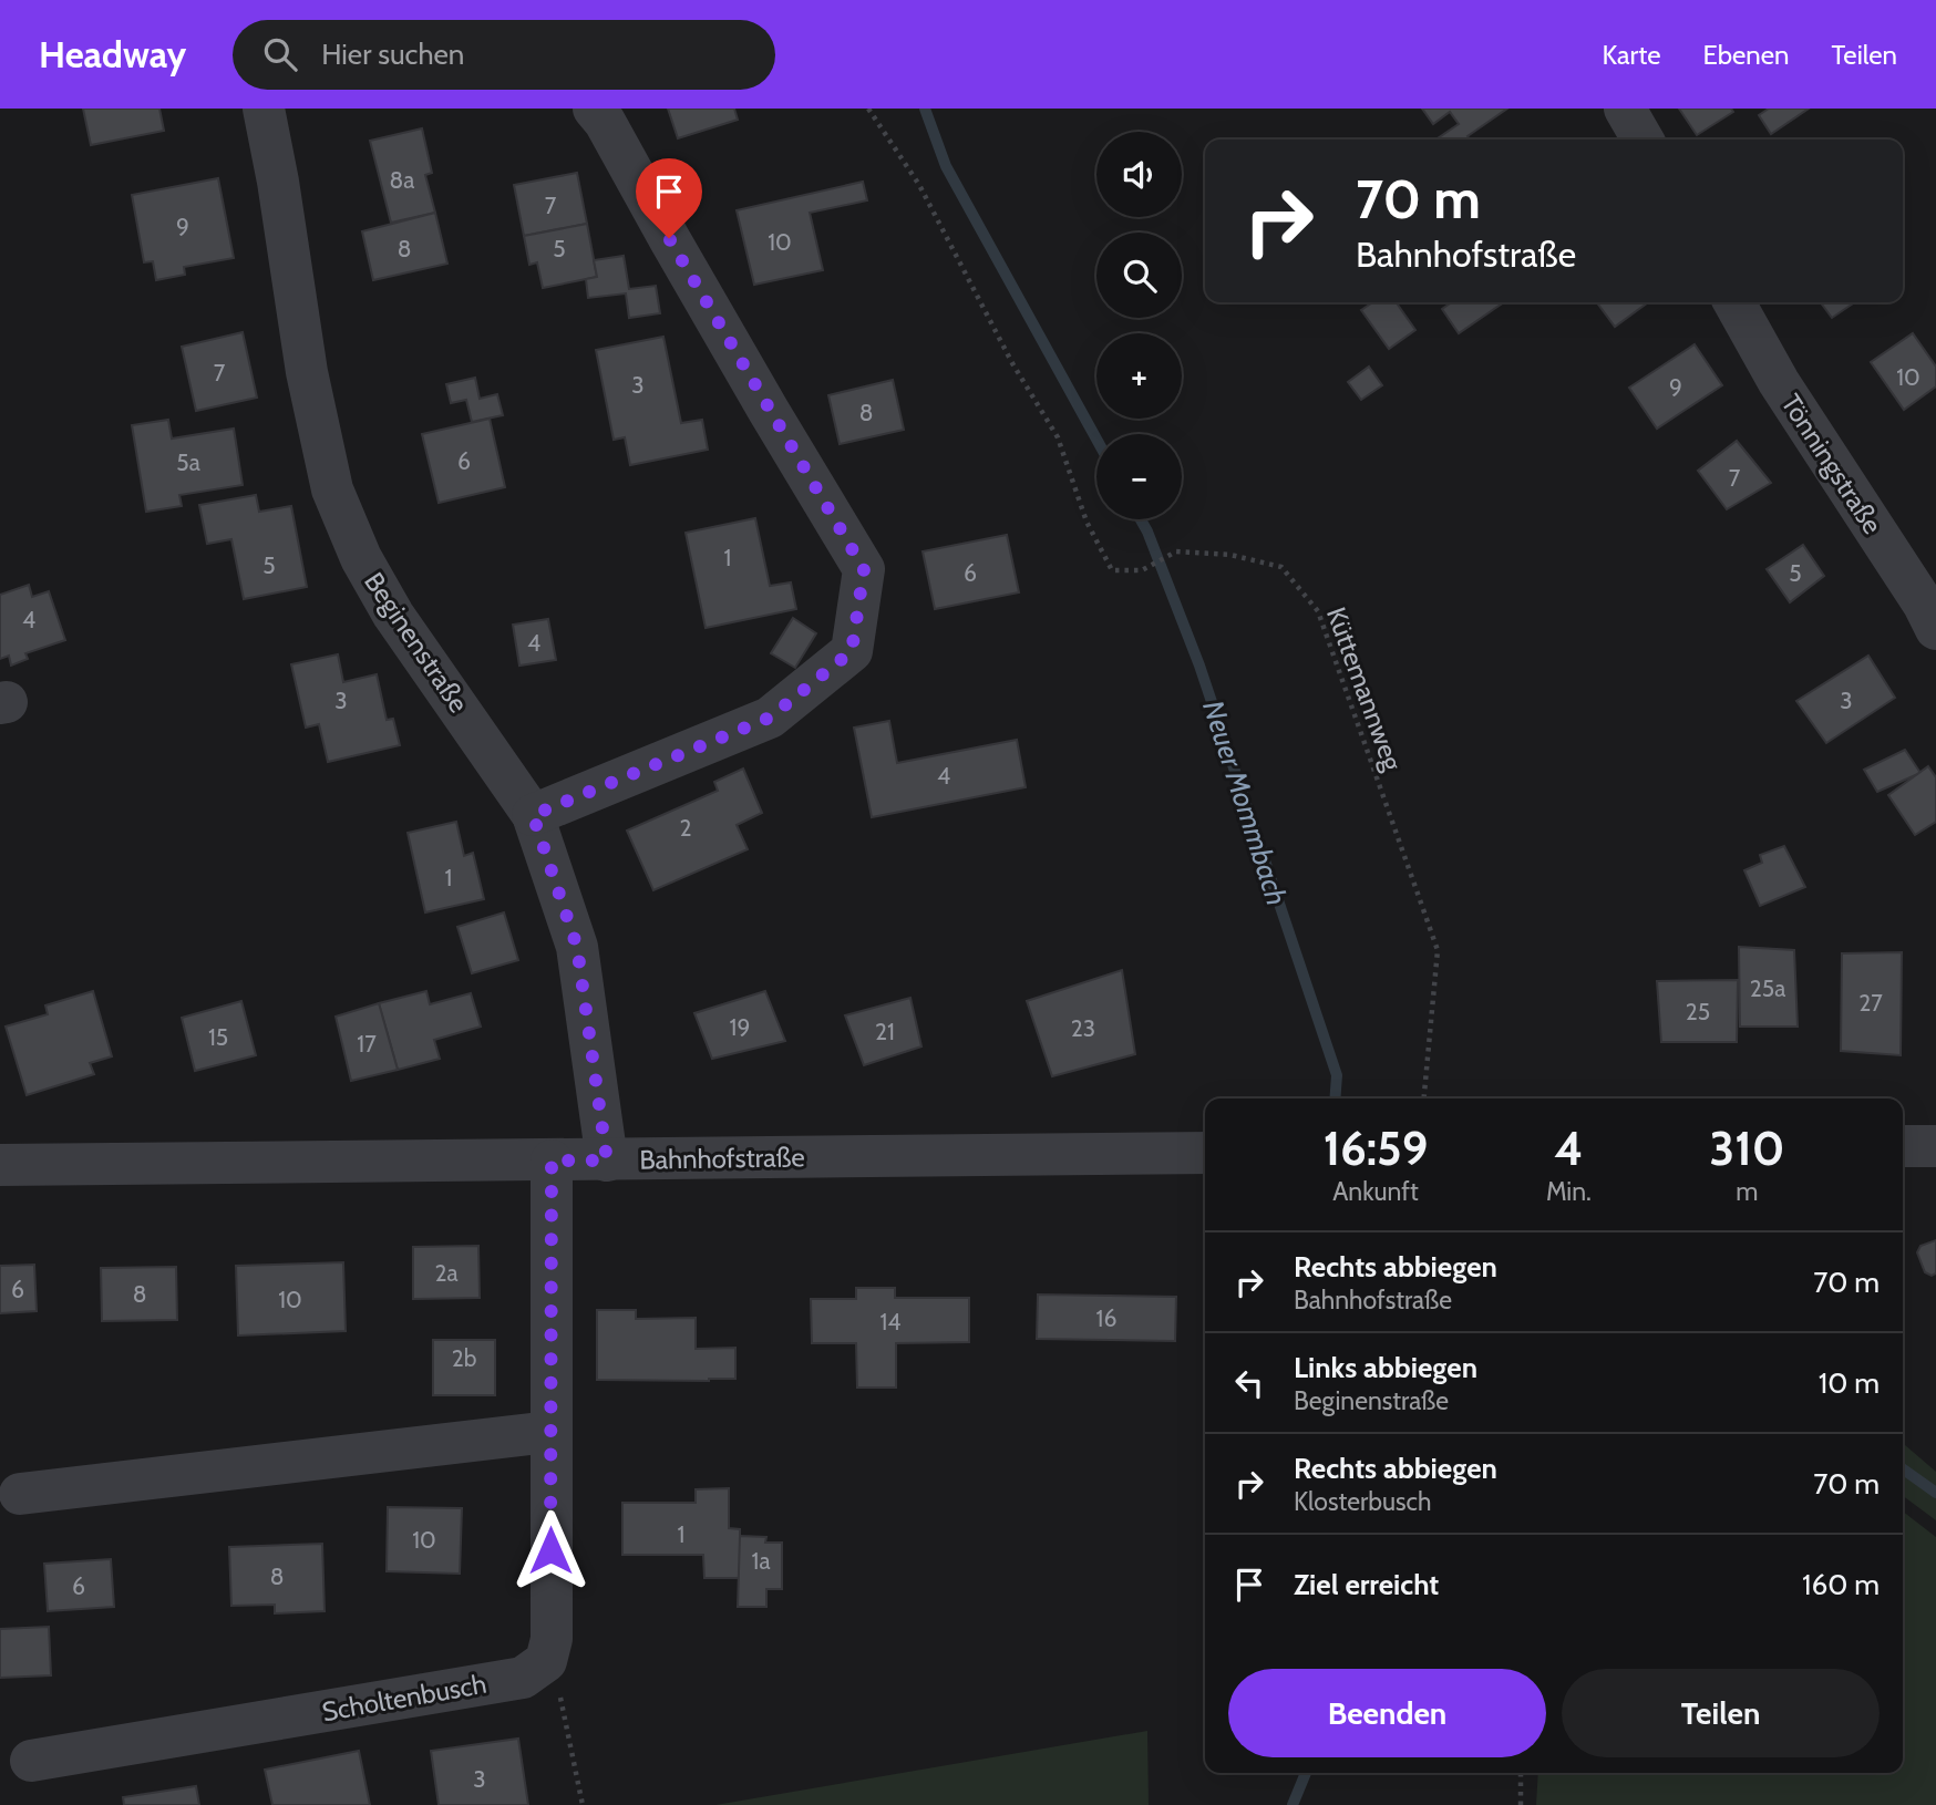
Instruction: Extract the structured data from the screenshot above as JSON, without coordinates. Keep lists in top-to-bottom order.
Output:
{
  "streets": {
    "street": [
      "Tönningstraße",
      "Beginenstraße",
      "Bahnhofstraße",
      "Scholtenbusch"
    ],
    "path": ["Küttemannweg"]
  },
  "crossings": [
    ["Beginenstraße", "Bahnhofstraße"]
  ],
  "water": ["Neuer Mommbach"],
  "house_numbers": [
    "8a",
    "7",
    "9",
    "10",
    "8",
    "5",
    "7",
    "10",
    "3",
    "9",
    "8",
    "6",
    "5a",
    "7",
    "1",
    "5",
    "6",
    "5",
    "4",
    "4",
    "3",
    "3",
    "4",
    "2",
    "1",
    "25a",
    "27",
    "25",
    "19",
    "23",
    "21",
    "15",
    "17",
    "2a",
    "6",
    "8",
    "10",
    "16",
    "14",
    "2b",
    "1",
    "10",
    "1a",
    "8",
    "6",
    "3"
  ],
  "page": {
    "header": "Headway",
    "search": "Hier suchen",
    "nav": ["Karte", "Ebenen", "Teilen"],
    "map_buttons": ["+", "−"],
    "turn": ["70 m", "Bahnhofstraße"],
    "eta": [
      "16:59",
      "Ankunft",
      "4",
      "Min.",
      "310",
      "m"
    ],
    "list": [
      {
        "name": "Rechts abbiegen",
        "note": "Bahnhofstraße",
        "value": "70 m"
      },
      {
        "name": "Links abbiegen",
        "note": "Beginenstraße",
        "value": "10 m"
      },
      {
        "name": "Rechts abbiegen",
        "note": "Klosterbusch",
        "value": "70 m"
      },
      {
        "name": "Ziel erreicht",
        "value": "160 m"
      }
    ],
    "buttons": ["Beenden", "Teilen"]
  }
}
